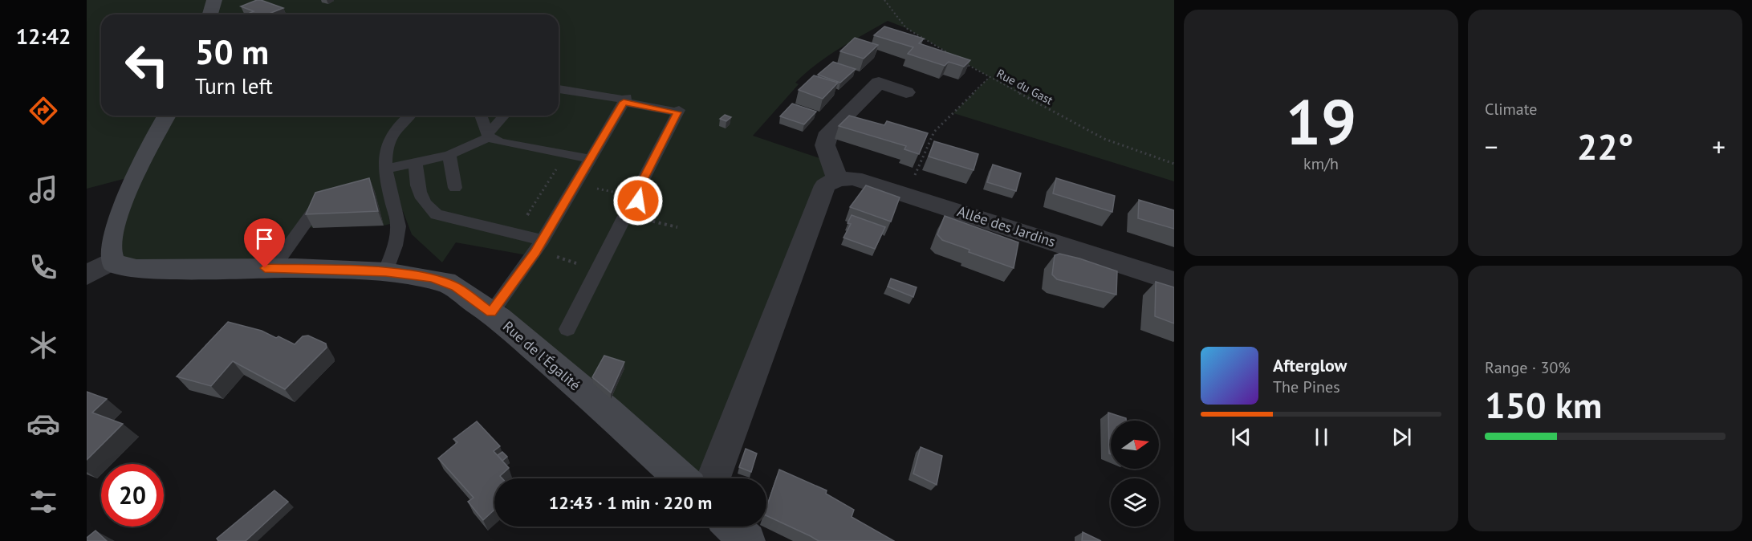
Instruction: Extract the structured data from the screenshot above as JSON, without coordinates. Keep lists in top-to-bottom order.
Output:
{
  "streets": {
    "street": ["Allée des Jardins", "Rue de l'Égalité"],
    "path": ["Rue du Gast"]
  },
  "north": "right",
  "page": {
    "tabs": "12:42",
    "tile": [
      ["19", "km/h"],
      "Climate",
      ["Range · 30%", "150 km"]
    ],
    "turn": ["50 m", "Turn left"],
    "heat": ["−", "22°", "+"],
    "song": ["Afterglow", "The Pines"],
    "limit": "20",
    "trip": "12:43 · 1 min · 220 m"
  }
}
